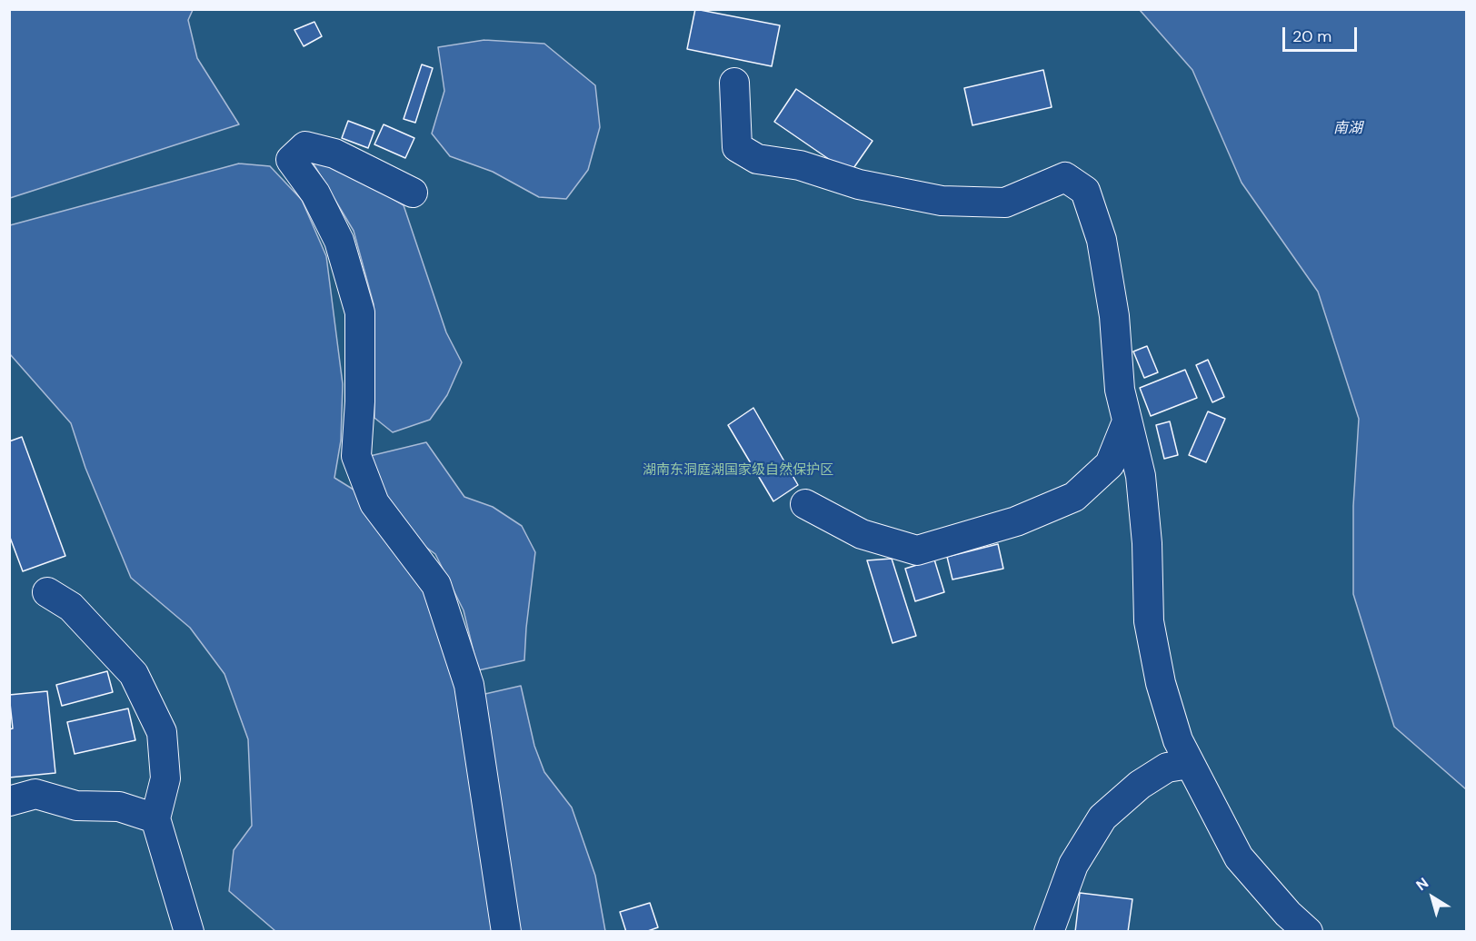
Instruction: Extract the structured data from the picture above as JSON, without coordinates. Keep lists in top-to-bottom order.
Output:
{
  "water": ["南湖"],
  "parks": ["湖南东洞庭湖国家级自然保护区"],
  "scale_bar": "20 m",
  "north": "top left"
}
